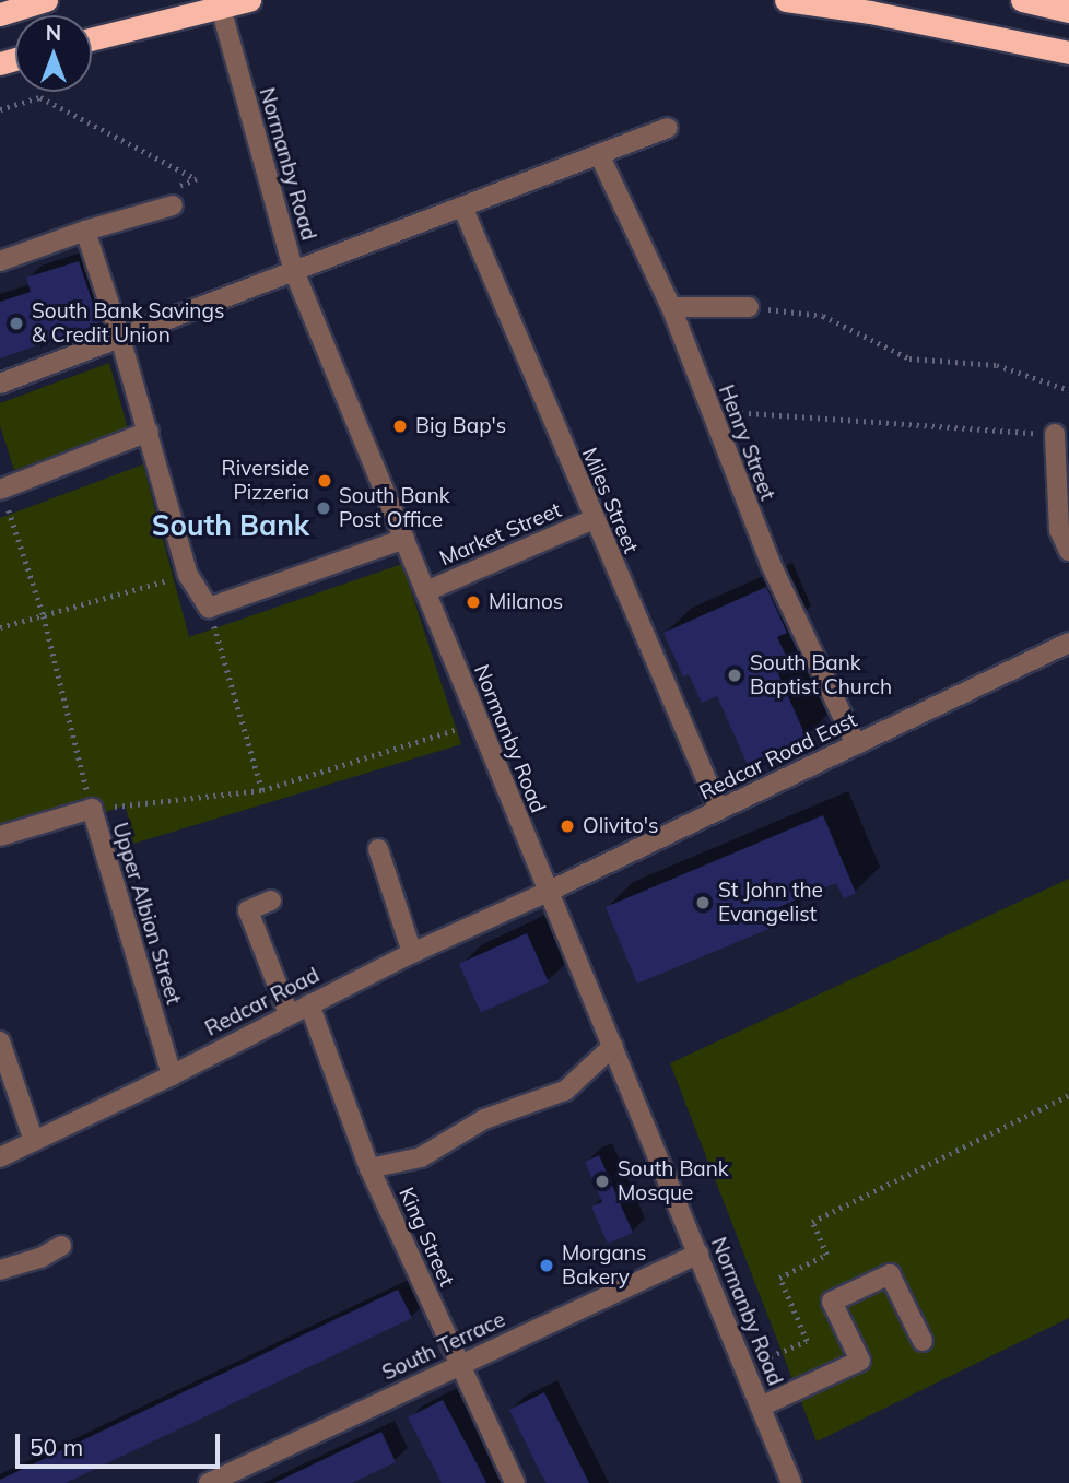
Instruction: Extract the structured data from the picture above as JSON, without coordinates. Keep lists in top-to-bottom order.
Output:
{
  "streets": {
    "street": [
      "Normanby Road",
      "Henry Street",
      "Miles Street",
      "Market Street",
      "Redcar Road East",
      "Upper Albion Street",
      "Redcar Road",
      "King Street",
      "South Terrace"
    ]
  },
  "crossings": [
    ["Normanby Road", "Market Street"],
    ["Normanby Road", "Redcar Road East"],
    ["Normanby Road", "Redcar Road"],
    ["Normanby Road", "South Terrace"],
    ["Henry Street", "Redcar Road East"],
    ["Miles Street", "Market Street"],
    ["Miles Street", "Redcar Road East"],
    ["Redcar Road East", "Redcar Road"],
    ["Upper Albion Street", "Redcar Road"],
    ["Redcar Road", "King Street"],
    ["King Street", "South Terrace"]
  ],
  "districts": ["South Bank"],
  "places": [
    "South Bank Savings & Credit Union",
    "Big Bap's",
    "Riverside Pizzeria",
    "South Bank Post Office",
    "Milanos",
    "South Bank Baptist Church",
    "Olivito's",
    "St John the Evangelist",
    "South Bank Mosque",
    "Morgans Bakery"
  ],
  "scale_bar": "50 m",
  "north": "top"
}
